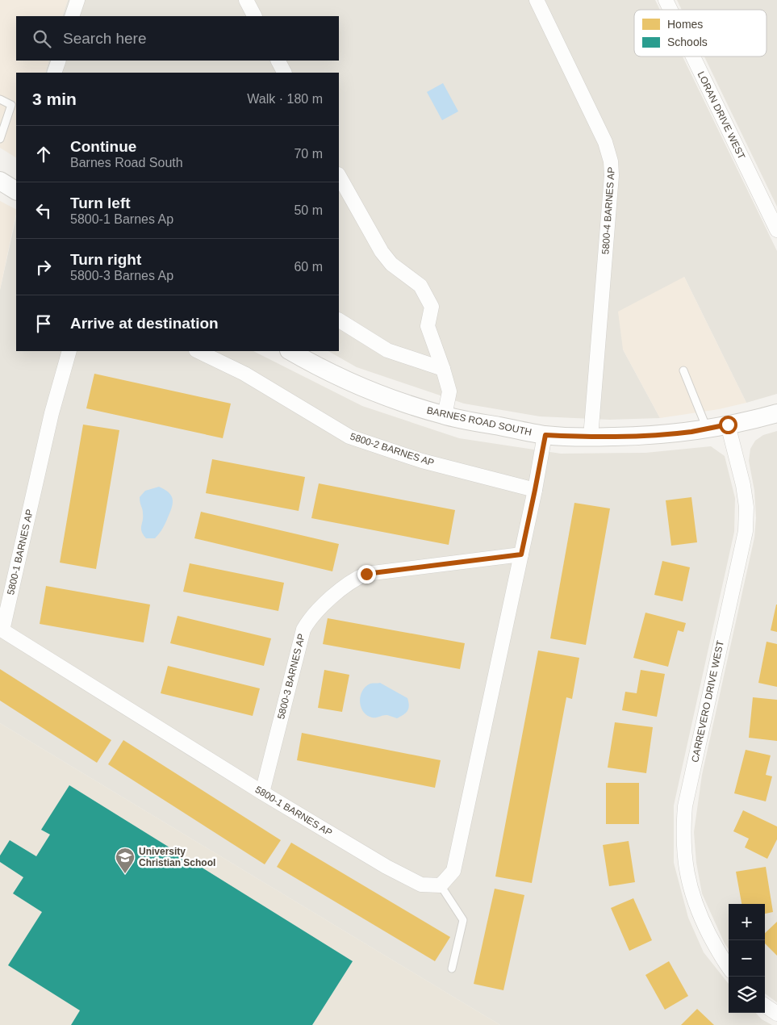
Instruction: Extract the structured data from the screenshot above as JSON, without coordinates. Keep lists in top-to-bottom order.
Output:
{
  "streets": {
    "street": [
      "LORAN DRIVE WEST",
      "5800-4 BARNES AP",
      "BARNES ROAD SOUTH",
      "5800-2 BARNES AP",
      "5800-1 BARNES AP",
      "5800-3 BARNES AP",
      "CARREVERO DRIVE WEST"
    ]
  },
  "crossings": [
    ["5800-4 BARNES AP", "BARNES ROAD SOUTH"],
    ["BARNES ROAD SOUTH", "CARREVERO DRIVE WEST"],
    ["5800-1 BARNES AP", "5800-3 BARNES AP"]
  ],
  "places": {
    "school or university": ["University Christian School"]
  },
  "legend": ["Homes", "Schools"],
  "page": {
    "search": "Search here",
    "heading": ["3 min", "Walk · 180 m"],
    "list": [
      ["Continue", "Barnes Road South", "70 m"],
      ["Turn left", "5800-1 Barnes Ap", "50 m"],
      ["Turn right", "5800-3 Barnes Ap", "60 m"],
      "Arrive at destination"
    ],
    "map_buttons": ["+", "−"]
  }
}
